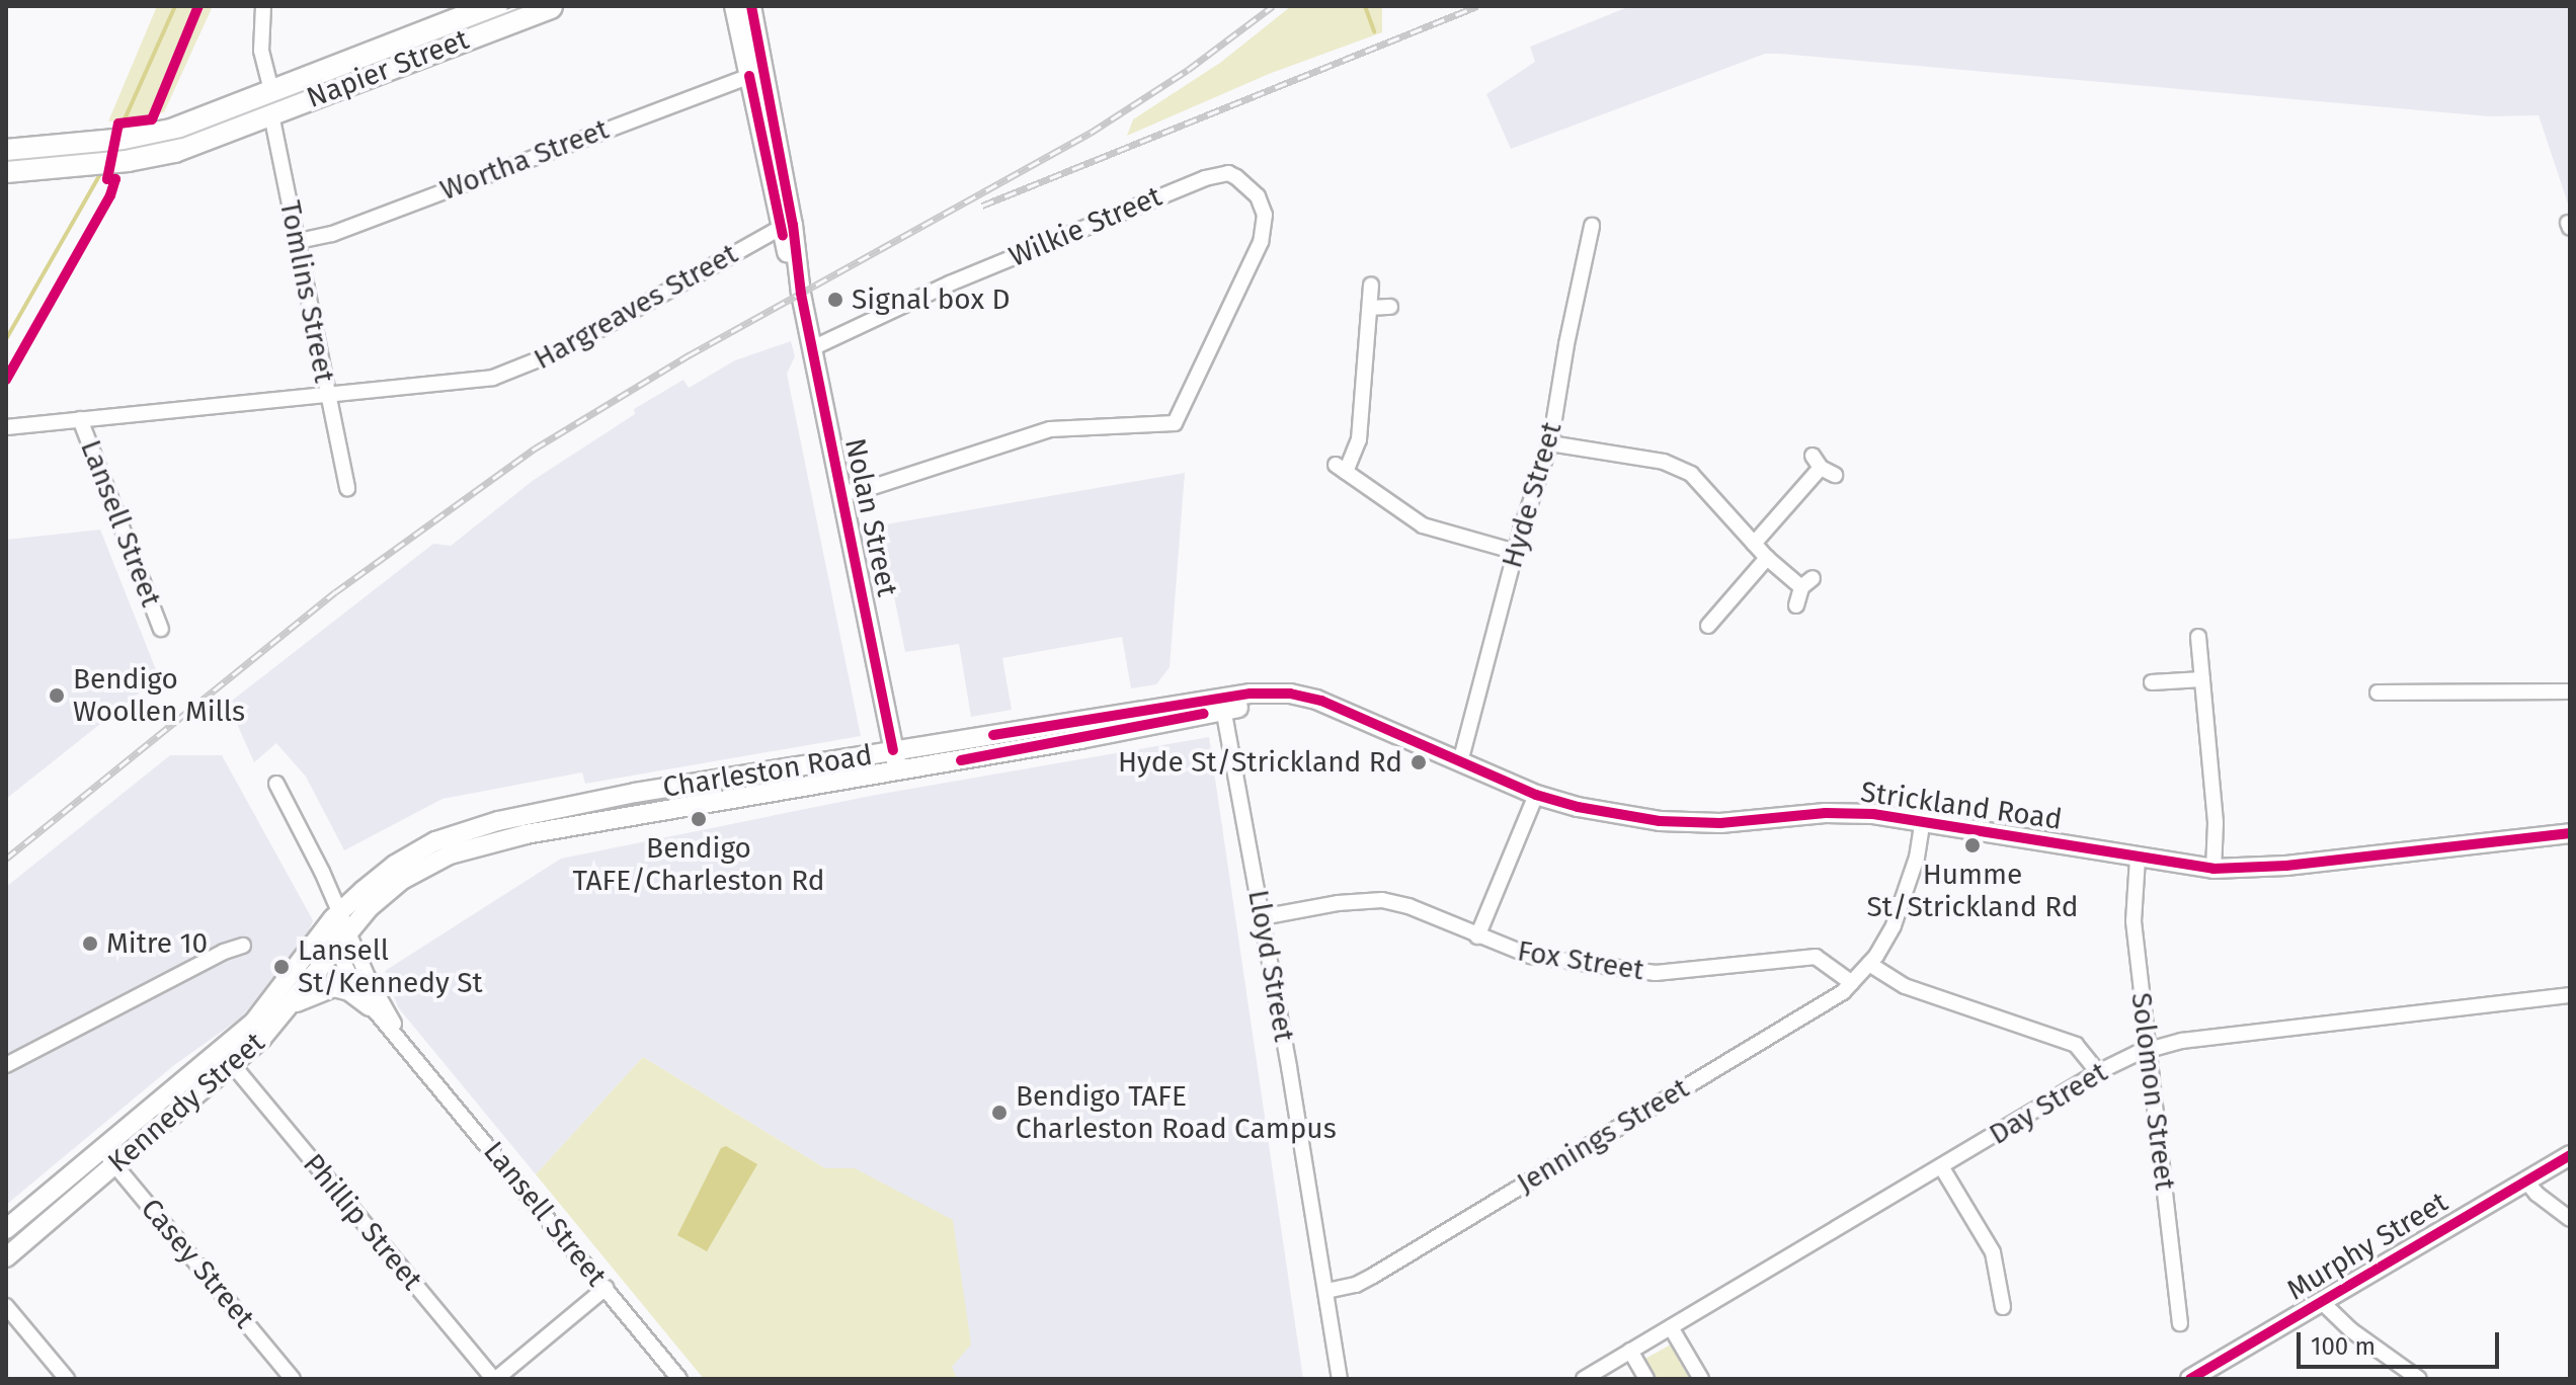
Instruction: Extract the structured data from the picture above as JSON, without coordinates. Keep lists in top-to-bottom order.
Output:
{
  "streets": {
    "highway": ["Napier Street"],
    "street": [
      "Wortha Street",
      "Wilkie Street",
      "Tomlins Street",
      "Hargreaves Street",
      "Hyde Street",
      "Nolan Street",
      "Lansell Street",
      "Charleston Road",
      "Strickland Road",
      "Fox Street",
      "Lloyd Street",
      "Solomon Street",
      "Kennedy Street",
      "Day Street",
      "Jennings Street",
      "Phillip Street",
      "Murphy Street",
      "Casey Street"
    ]
  },
  "crossings": [
    ["Napier Street", "Tomlins Street"],
    ["Wortha Street", "Tomlins Street"],
    ["Wortha Street", "Nolan Street"],
    ["Wilkie Street", "Nolan Street"],
    ["Tomlins Street", "Hargreaves Street"],
    ["Hargreaves Street", "Nolan Street"],
    ["Hargreaves Street", "Lansell Street"],
    ["Hyde Street", "Strickland Road"],
    ["Nolan Street", "Charleston Road"],
    ["Lansell Street", "Charleston Road"],
    ["Lansell Street", "Kennedy Street"],
    ["Charleston Road", "Strickland Road"],
    ["Charleston Road", "Lloyd Street"],
    ["Charleston Road", "Kennedy Street"],
    ["Strickland Road", "Lloyd Street"],
    ["Strickland Road", "Solomon Street"],
    ["Strickland Road", "Jennings Street"],
    ["Fox Street", "Lloyd Street"],
    ["Fox Street", "Jennings Street"],
    ["Lloyd Street", "Jennings Street"],
    ["Solomon Street", "Day Street"],
    ["Kennedy Street", "Phillip Street"],
    ["Kennedy Street", "Casey Street"]
  ],
  "places": [
    "Signal box D",
    "Bendigo Woollen Mills",
    "Hyde St/Strickland Rd",
    "Bendigo TAFE/Charleston Rd",
    "Humme St/Strickland Rd",
    "Mitre 10",
    "Lansell St/Kennedy St",
    "Bendigo TAFE Charleston Road Campus"
  ],
  "scale_bar": "100 m"
}
